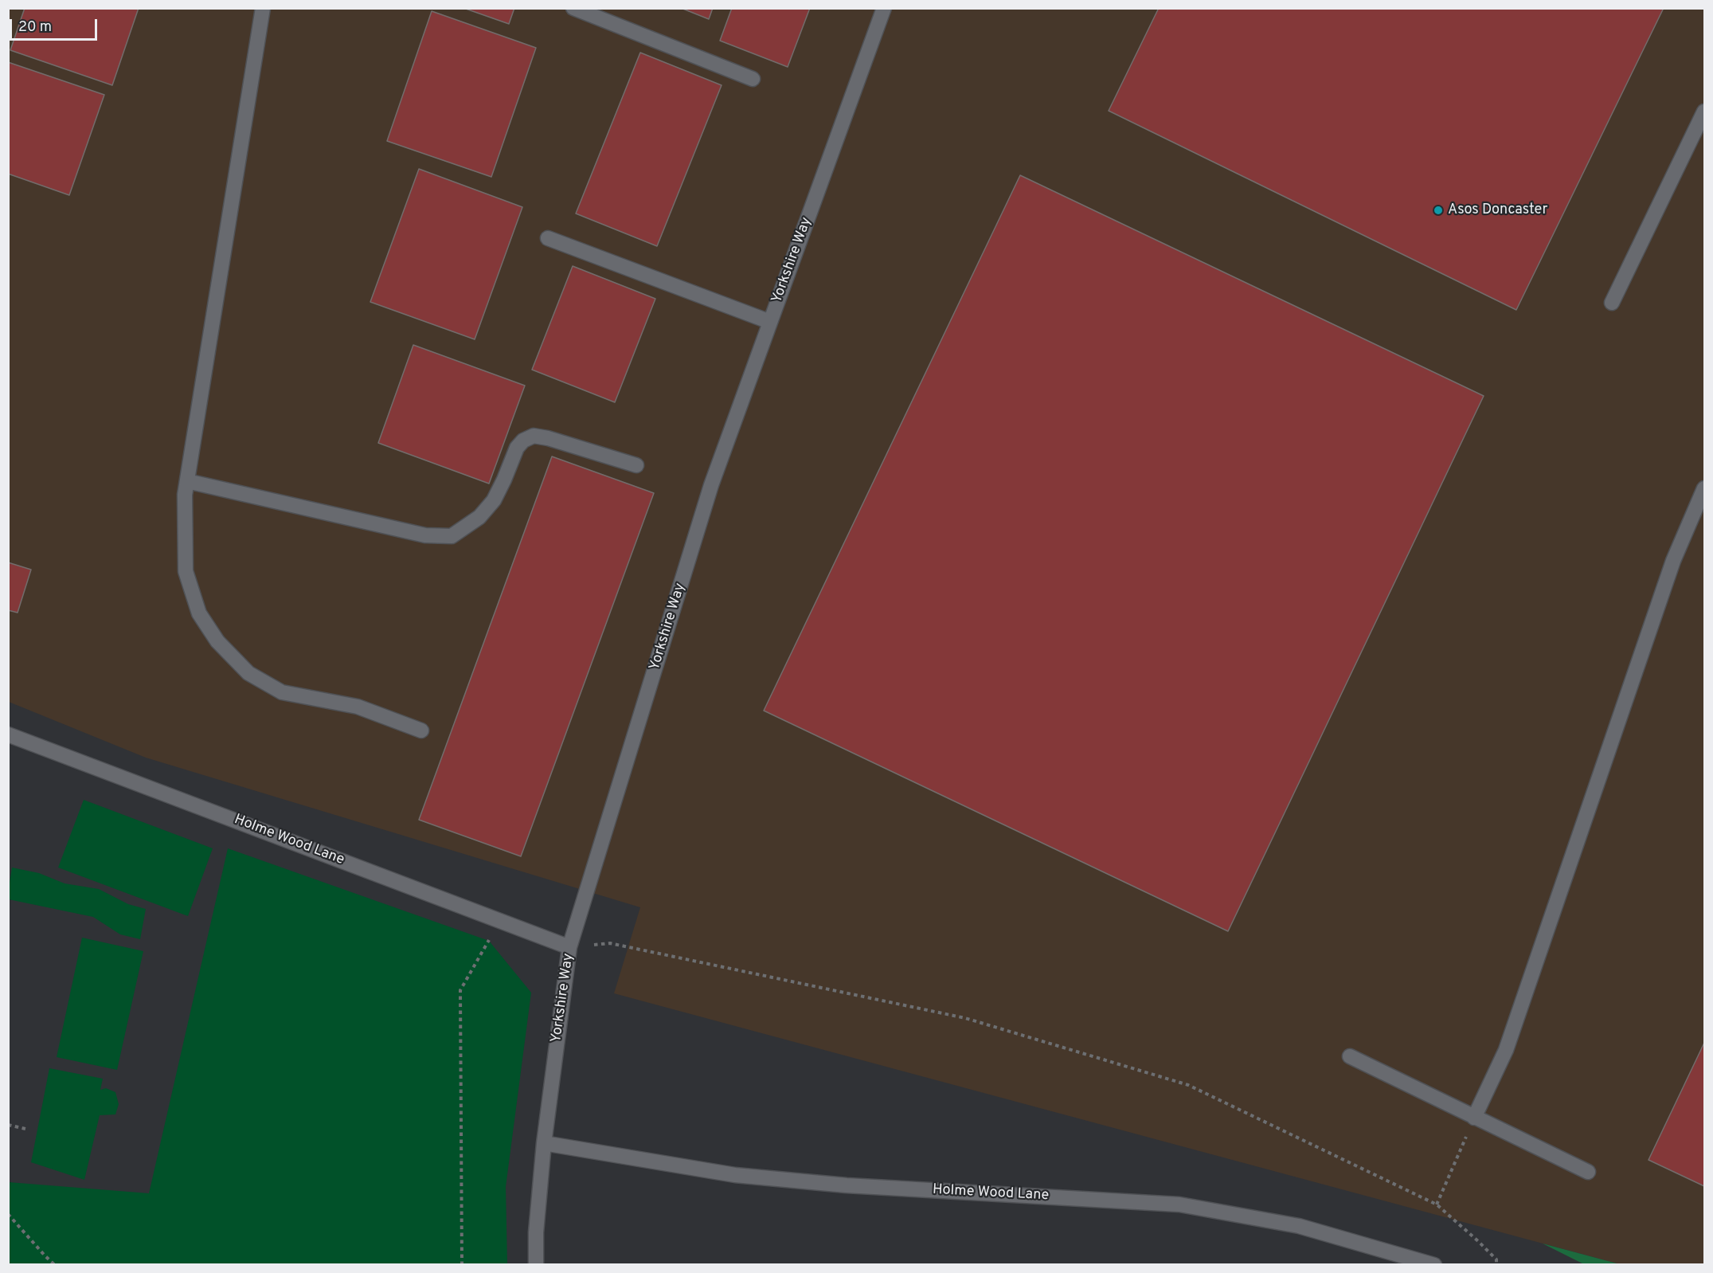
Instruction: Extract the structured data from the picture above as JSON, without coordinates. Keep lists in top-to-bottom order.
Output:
{
  "streets": {
    "street": ["Yorkshire Way", "Holme Wood Lane"]
  },
  "crossings": [
    ["Yorkshire Way", "Holme Wood Lane"]
  ],
  "places": ["Asos Doncaster"],
  "scale_bar": "20 m"
}
